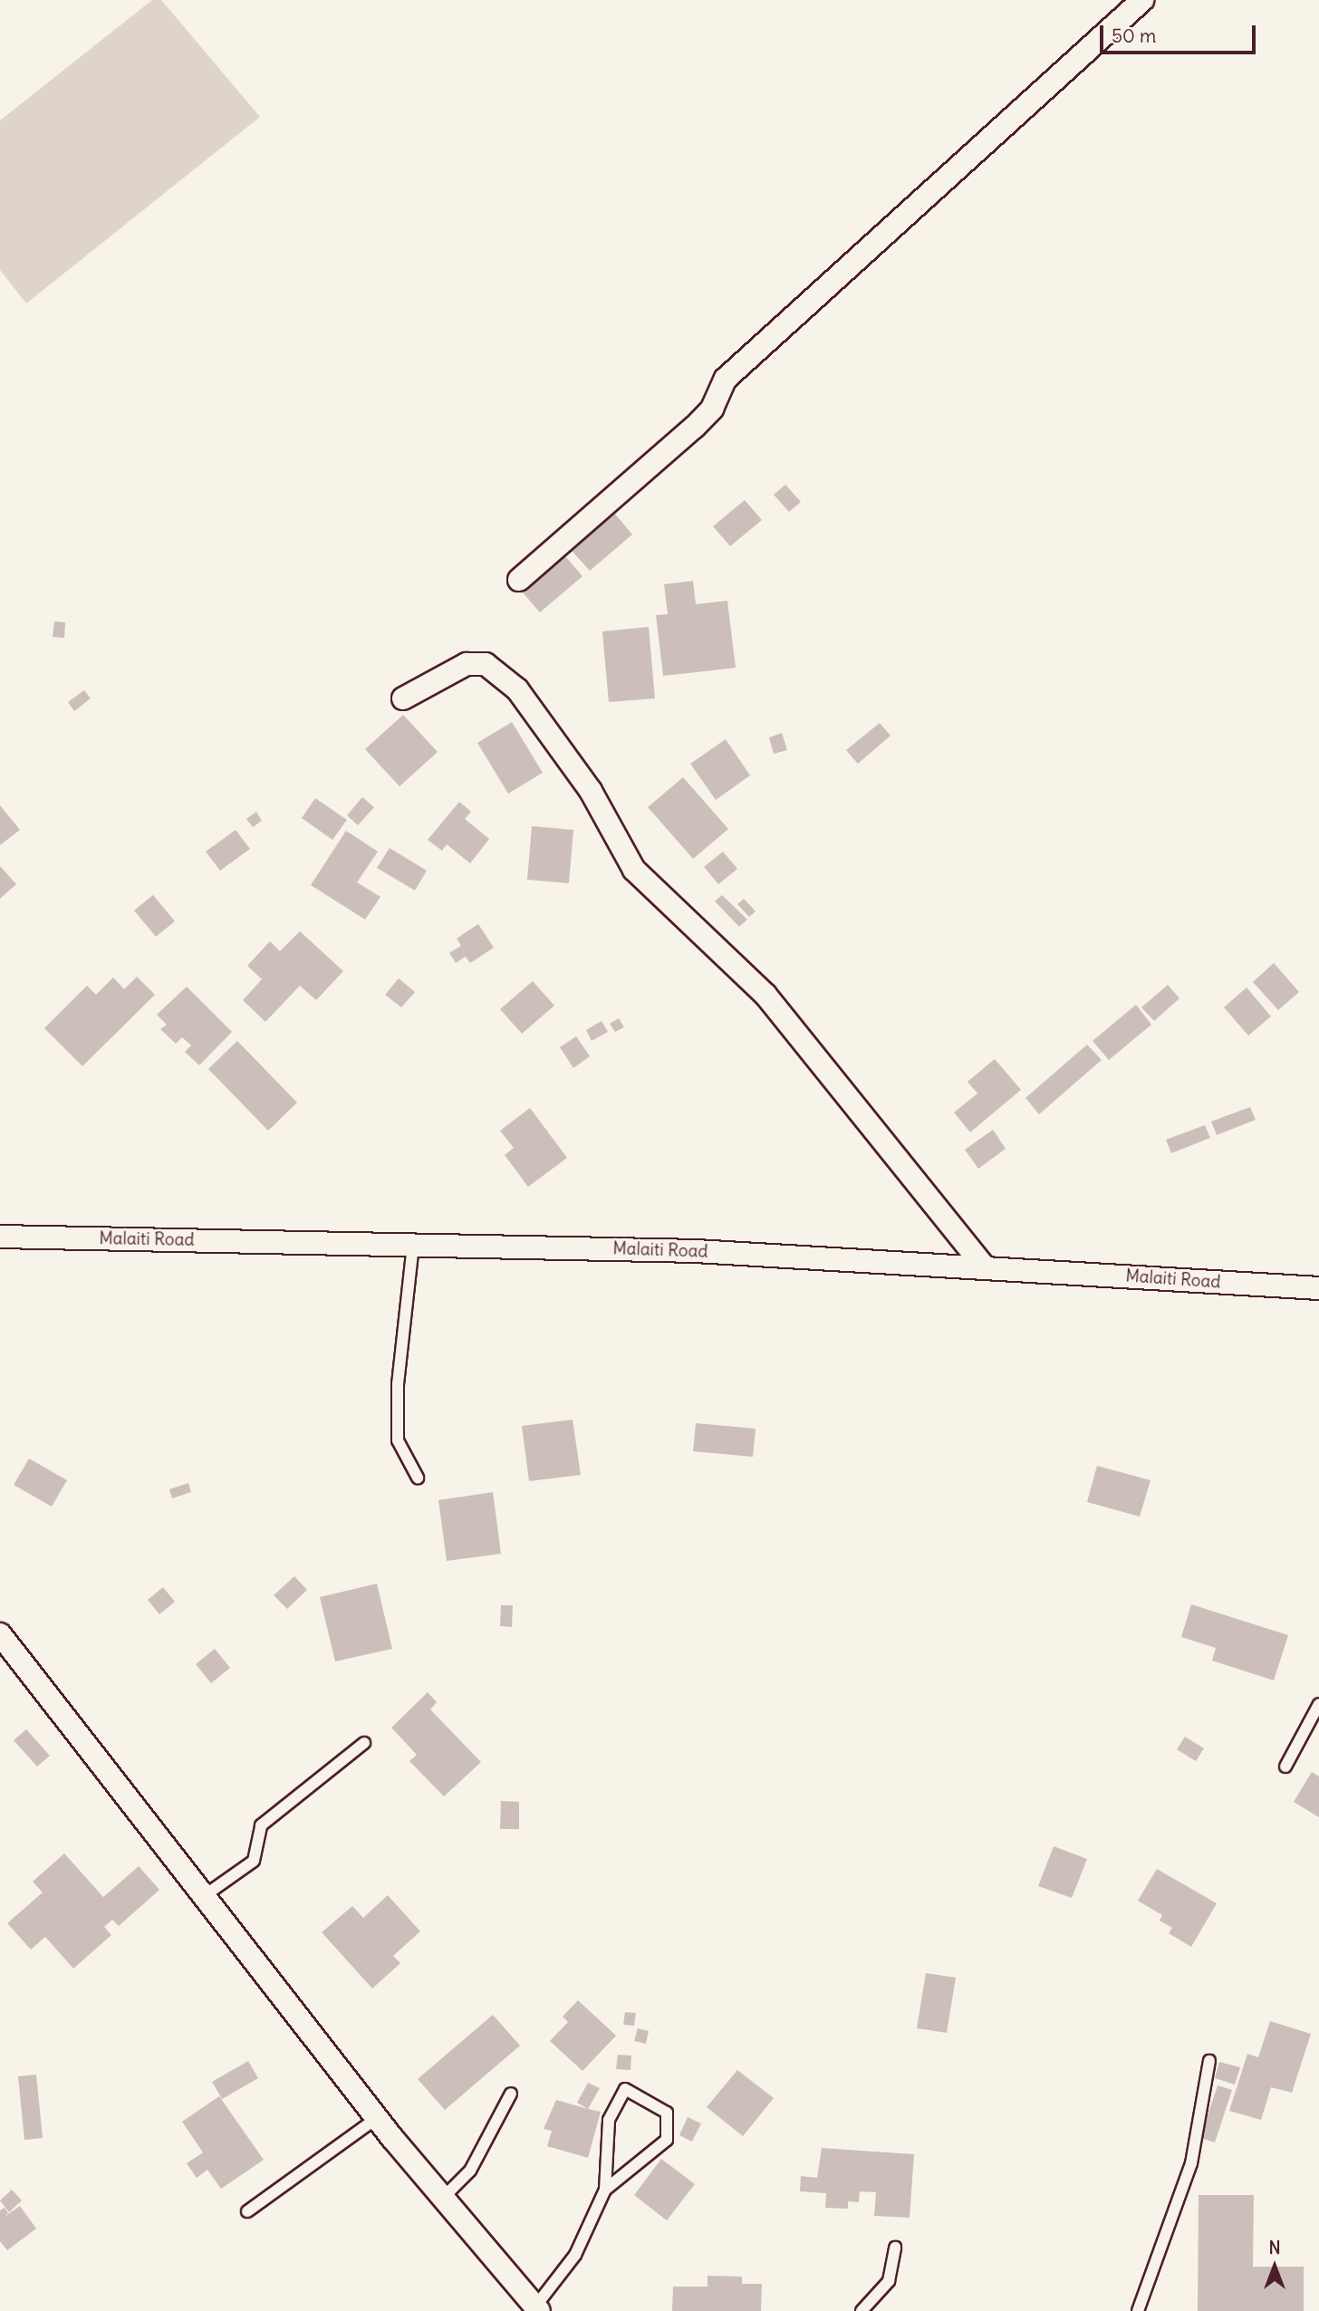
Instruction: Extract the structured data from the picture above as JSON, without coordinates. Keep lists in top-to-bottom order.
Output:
{
  "streets": {
    "street": ["Malaiti Road"]
  },
  "scale_bar": "50 m",
  "north": "top"
}
